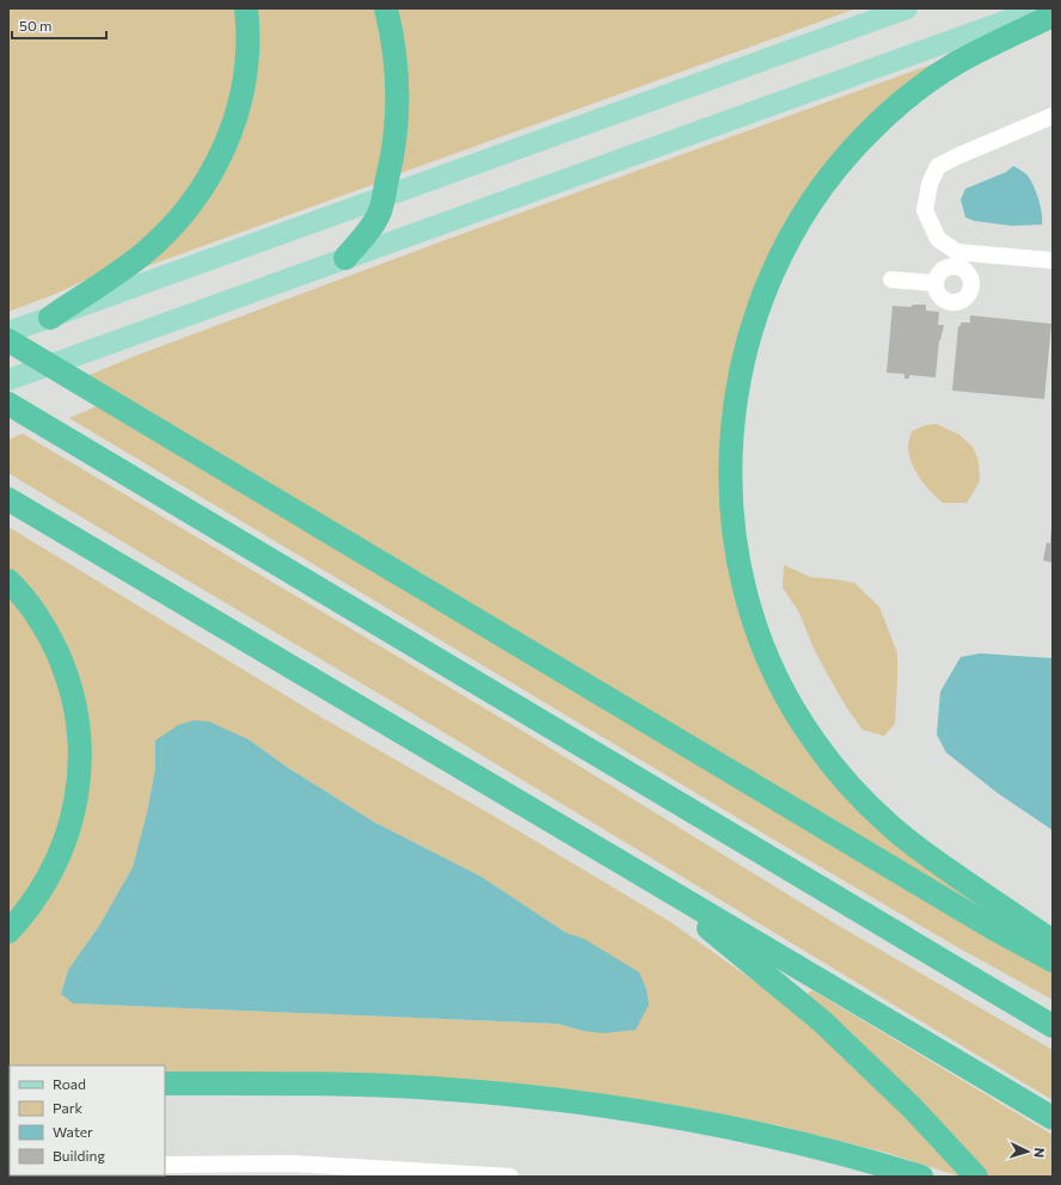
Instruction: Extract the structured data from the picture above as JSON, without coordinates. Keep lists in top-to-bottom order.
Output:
{
  "legend": [
    "Road",
    "Park",
    "Water",
    "Building"
  ],
  "scale_bar": "50 m",
  "north": "right"
}
